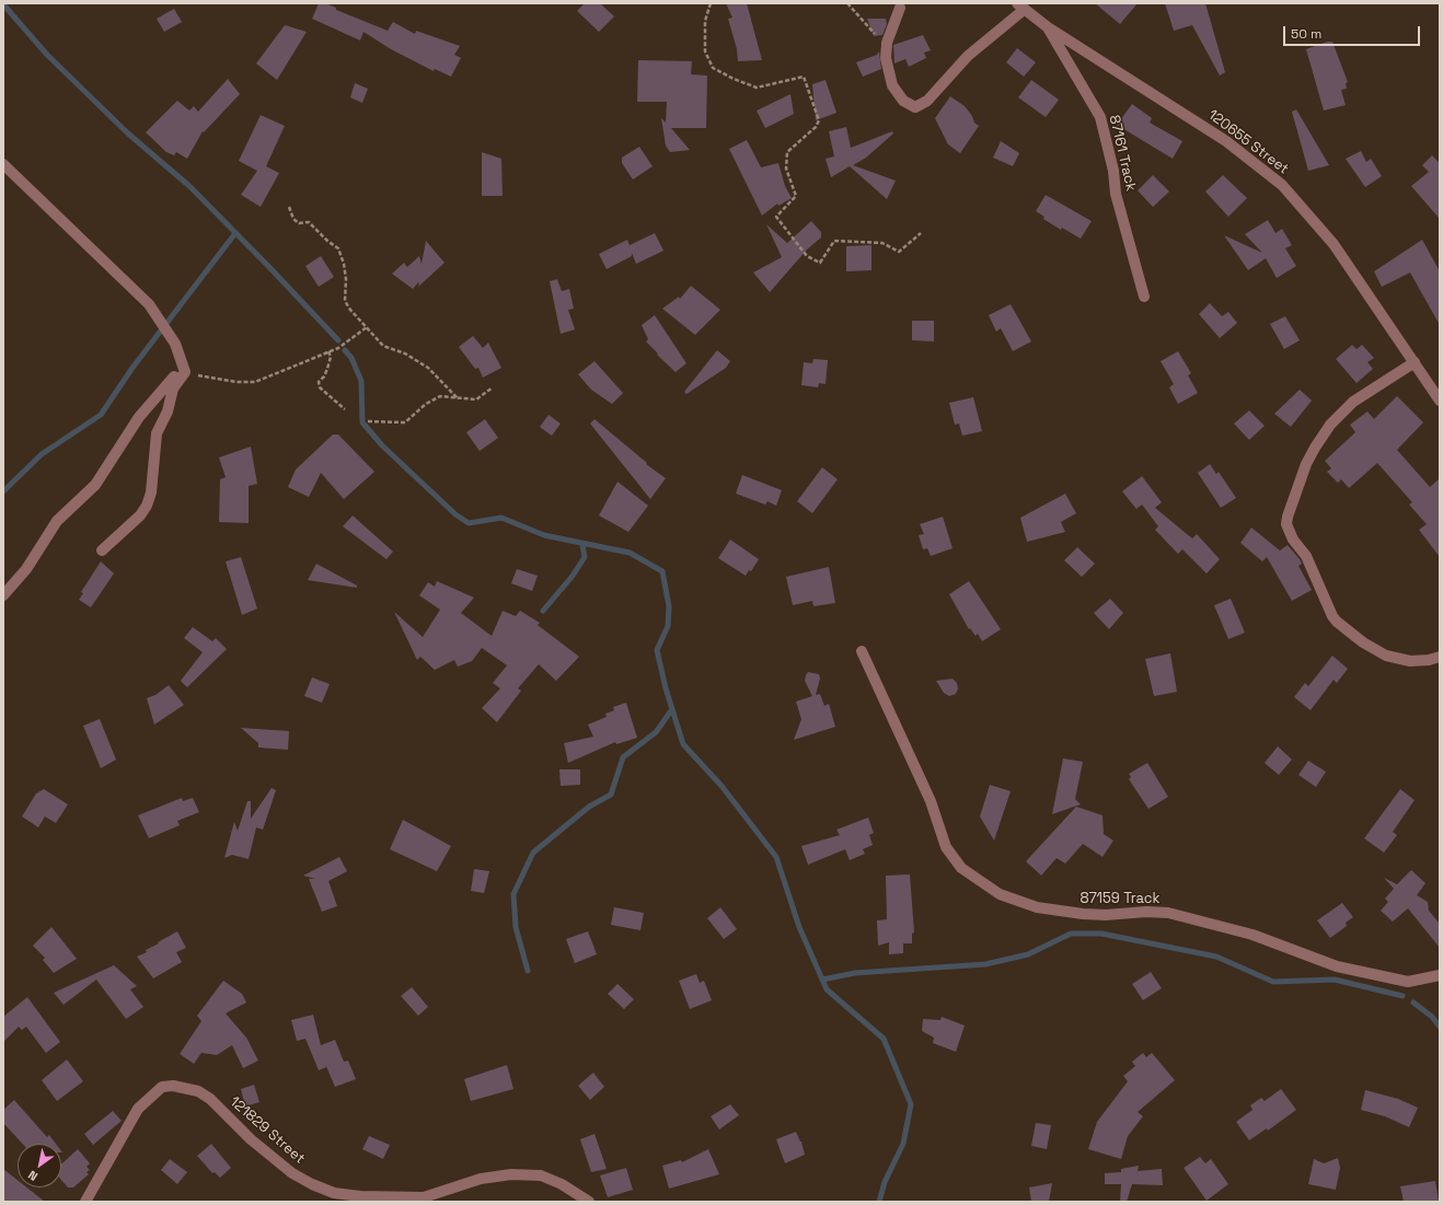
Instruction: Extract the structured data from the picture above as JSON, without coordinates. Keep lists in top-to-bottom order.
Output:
{
  "streets": {
    "street": [
      "120655 Street",
      "87161 Track",
      "87159 Track",
      "121829 Street"
    ]
  },
  "crossings": [
    ["120655 Street", "87161 Track"]
  ],
  "scale_bar": "50 m",
  "north": "bottom left"
}
